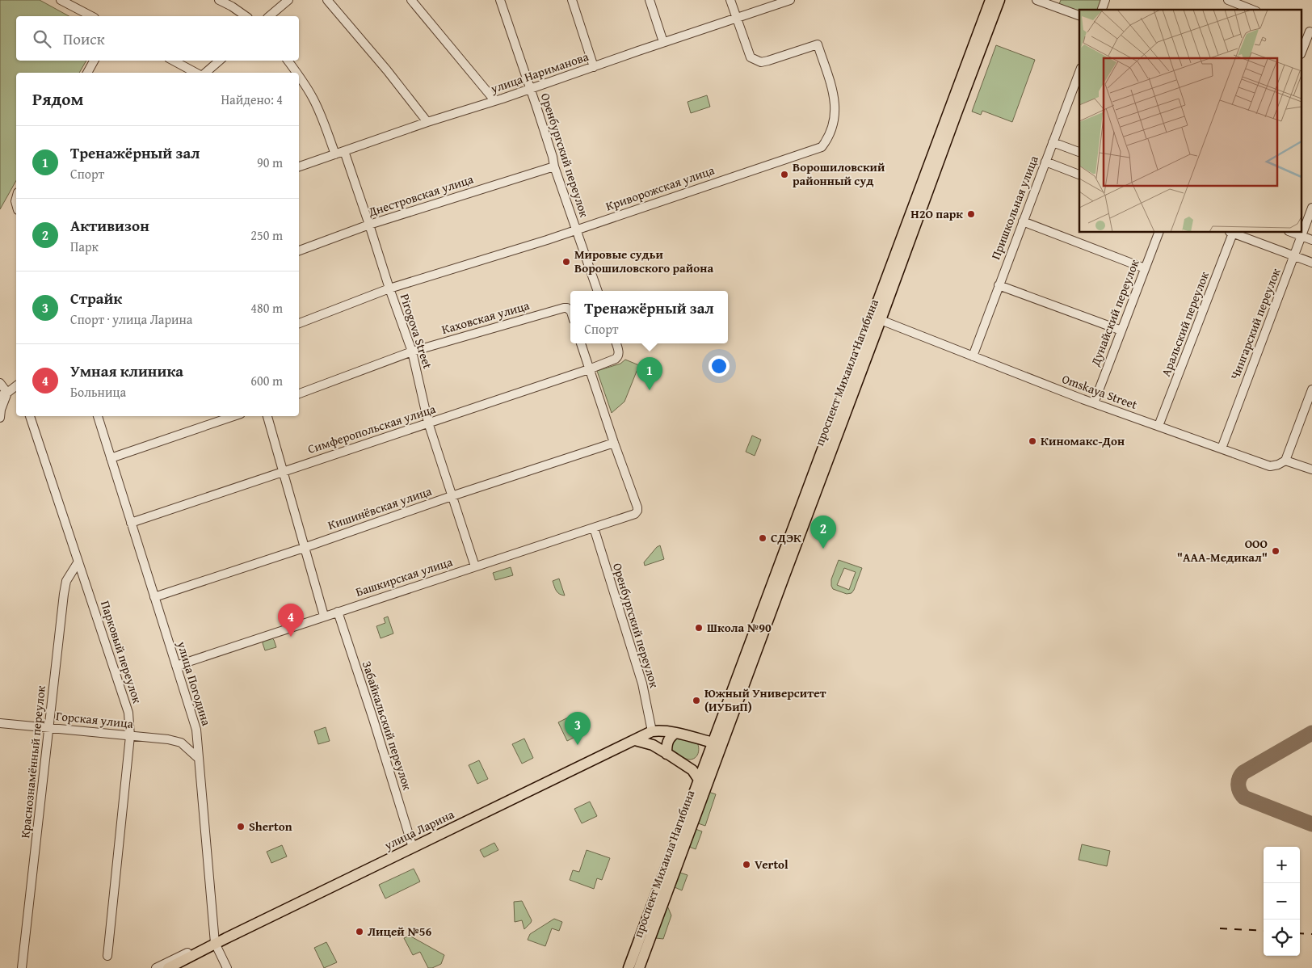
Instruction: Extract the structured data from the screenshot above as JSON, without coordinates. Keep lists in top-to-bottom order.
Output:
{
  "streets": {
    "main road": ["проспект Михаила Нагибина", "улица Ларина"],
    "street": [
      "улица Нариманова",
      "Оренбургский переулок",
      "Криворожская улица",
      "Днестровская улица",
      "Пришкольная улица",
      "Дунайский переулок",
      "Каховская улица",
      "Аральский переулок",
      "Чингарский переулок",
      "Pirogova Street",
      "Omskaya Street",
      "Симферопольская улица",
      "Кишинёвская улица",
      "Башкирская улица",
      "Парковый переулок",
      "улица Погодина",
      "Горская улица",
      "Забайкальский переулок",
      "Краснознамённый переулок"
    ]
  },
  "crossings": [
    ["улица Нариманова", "Оренбургский переулок"],
    ["улица Нариманова", "Криворожская улица"],
    ["улица Нариманова", "Pirogova Street"],
    ["Оренбургский переулок", "Криворожская улица"],
    ["Оренбургский переулок", "Днестровская улица"],
    ["Оренбургский переулок", "Башкирская улица"],
    ["Оренбургский переулок", "улица Ларина"],
    ["Криворожская улица", "Pirogova Street"],
    ["Днестровская улица", "Pirogova Street"],
    ["Пришкольная улица", "Omskaya Street"],
    ["Дунайский переулок", "Omskaya Street"],
    ["Каховская улица", "Pirogova Street"],
    ["Аральский переулок", "Omskaya Street"],
    ["Чингарский переулок", "Omskaya Street"],
    ["Pirogova Street", "Симферопольская улица"],
    ["Pirogova Street", "Кишинёвская улица"],
    ["Pirogova Street", "Башкирская улица"],
    ["проспект Михаила Нагибина", "Omskaya Street"],
    ["Симферопольская улица", "улица Погодина"],
    ["Кишинёвская улица", "Башкирская улица"],
    ["Кишинёвская улица", "улица Погодина"],
    ["Башкирская улица", "улица Погодина"],
    ["Башкирская улица", "Забайкальский переулок"],
    ["Парковый переулок", "Горская улица"],
    ["Парковый переулок", "Краснознамённый переулок"],
    ["улица Погодина", "Горская улица"],
    ["улица Погодина", "улица Ларина"],
    ["Горская улица", "Краснознамённый переулок"],
    ["Забайкальский переулок", "улица Ларина"]
  ],
  "places": [
    "Ворошиловский районный суд",
    "H2O парк",
    "Мировые судьи Ворошиловского района",
    "Киномакс-Дон",
    "СДЭК",
    "ООО \"ААА-Медикал\"",
    "Школа №90",
    "Южный Университет (ИУБиП)",
    "Sherton",
    "Vertol",
    "Лицей №56"
  ],
  "page": {
    "search": "Поиск",
    "heading": ["Рядом", "Найдено: 4"],
    "list": [
      {
        "mark": "1",
        "name": "Тренажёрный зал",
        "note": "Спорт",
        "value": "90 m"
      },
      {
        "mark": "2",
        "name": "Активизон",
        "note": "Парк",
        "value": "250 m"
      },
      {
        "mark": "3",
        "name": "Страйк",
        "note": "Спорт · улица Ларина",
        "value": "480 m"
      },
      {
        "mark": "4",
        "name": "Умная клиника",
        "note": "Больница",
        "value": "600 m"
      }
    ],
    "popup": ["Тренажёрный зал", "Спорт"],
    "pins": [
      "1",
      "2",
      "4",
      "3"
    ],
    "map_buttons": ["+", "−"]
  }
}
